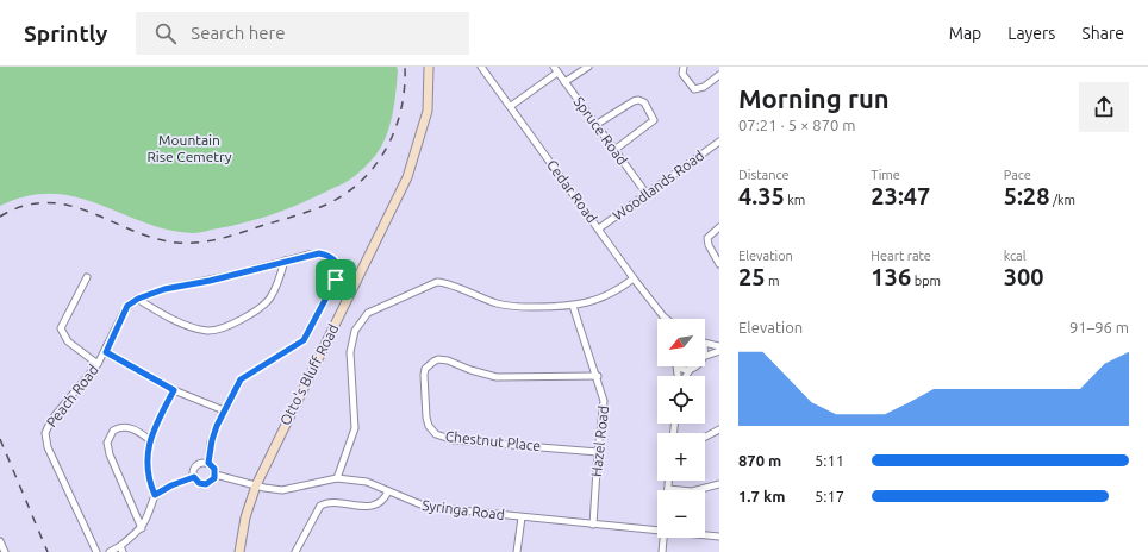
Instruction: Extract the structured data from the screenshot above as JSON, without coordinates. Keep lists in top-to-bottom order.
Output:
{
  "streets": {
    "main road": ["Otto's Bluff Road"],
    "street": [
      "Spruce Road",
      "Woodlands Road",
      "Cedar Road",
      "Peach Road",
      "Chestnut Place",
      "Hazel Road",
      "Syringa Road"
    ]
  },
  "crossings": [
    ["Spruce Road", "Woodlands Road"],
    ["Woodlands Road", "Cedar Road"],
    ["Otto's Bluff Road", "Syringa Road"],
    ["Peach Road", "Syringa Road"],
    ["Chestnut Place", "Hazel Road"],
    ["Hazel Road", "Syringa Road"]
  ],
  "parks": ["Mountain Rise Cemetry"],
  "north": "bottom left",
  "page": {
    "header": "Sprintly",
    "search": "Search here",
    "nav": ["Map", "Layers", "Share"],
    "heading": ["Morning run", "07:21 · 5 × 870 m"],
    "stats": [
      ["Distance", "4.35 km"],
      ["Time", "23:47"],
      ["Pace", "5:28 /km"],
      ["Elevation", "25 m"],
      ["Heart rate", "136 bpm"],
      ["kcal", "300"]
    ],
    "chart": ["Elevation", "91–96 m"],
    "map_buttons": ["+", "−"],
    "list": [
      {
        "name": "870 m",
        "note": "5:11"
      },
      {
        "name": "1.7 km",
        "note": "5:17"
      }
    ]
  }
}
